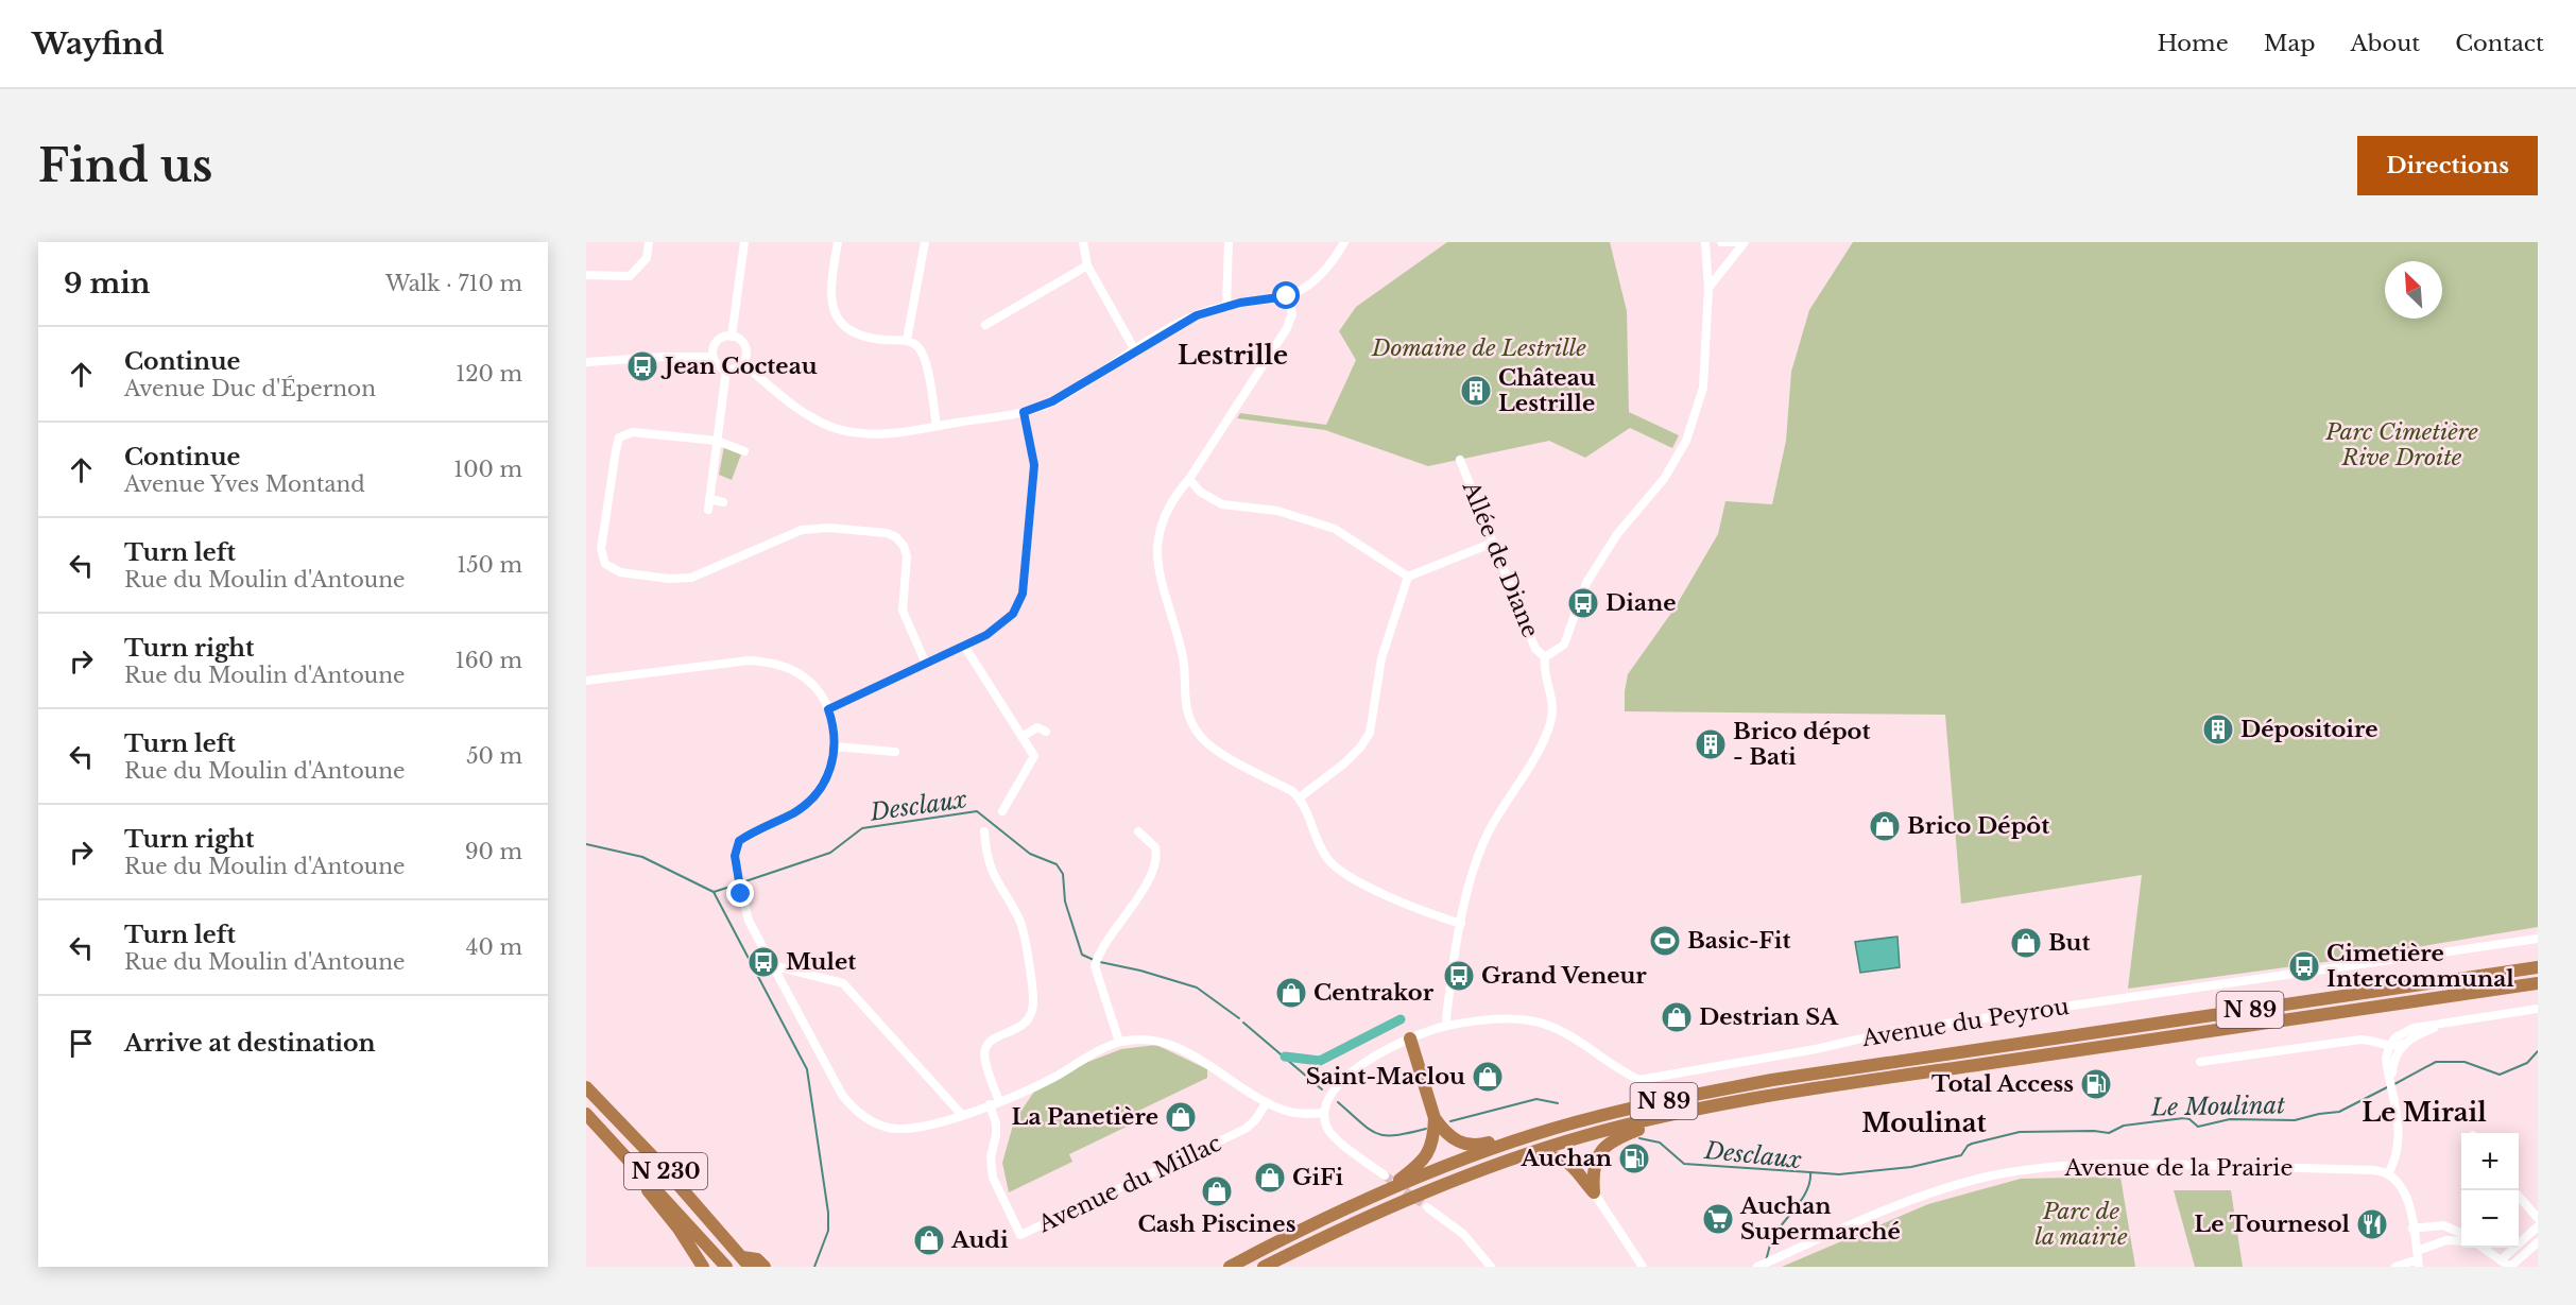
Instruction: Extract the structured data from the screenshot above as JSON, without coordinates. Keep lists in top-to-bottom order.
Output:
{
  "streets": {
    "highway": ["N 89", "N 230"],
    "street": [
      "Allée de Diane",
      "Avenue du Peyrou",
      "Avenue de la Prairie",
      "Avenue du Millac"
    ]
  },
  "districts": ["Lestrille", "Le Mirail", "Moulinat"],
  "water": ["Desclaux", "Le Moulinat"],
  "parks": ["Domaine de Lestrille", "Parc Cimetière Rive Droite", "Parc de la mairie"],
  "places": {
    "bus stop": [
      "Jean Cocteau",
      "Diane",
      "Mulet",
      "Cimetière Intercommunal",
      "Grand Veneur"
    ],
    "building": ["Château Lestrille", "Dépositoire", "Brico dépot - Bati"],
    "shop": [
      "Brico Dépôt",
      "But",
      "Centrakor",
      "Destrian SA",
      "Saint-Maclou",
      "La Panetière",
      "GiFi",
      "Cash Piscines",
      "Audi"
    ],
    "sports": ["Basic-Fit"],
    "fuel station": ["Total Access", "Auchan"],
    "supermarket": ["Auchan Supermarché"],
    "restaurant": ["Le Tournesol"]
  },
  "north": "top left",
  "page": {
    "header": "Wayfind",
    "nav": [
      "Home",
      "Map",
      "About",
      "Contact"
    ],
    "buttons": "Directions",
    "title": "Find us",
    "heading": ["9 min", "Walk · 710 m"],
    "list": [
      ["Continue", "Avenue Duc d'Épernon", "120 m"],
      ["Continue", "Avenue Yves Montand", "100 m"],
      ["Turn left", "Rue du Moulin d'Antoune", "150 m"],
      ["Turn right", "Rue du Moulin d'Antoune", "160 m"],
      ["Turn left", "Rue du Moulin d'Antoune", "50 m"],
      ["Turn right", "Rue du Moulin d'Antoune", "90 m"],
      ["Turn left", "Rue du Moulin d'Antoune", "40 m"],
      "Arrive at destination"
    ],
    "map_buttons": ["+", "−"]
  }
}
